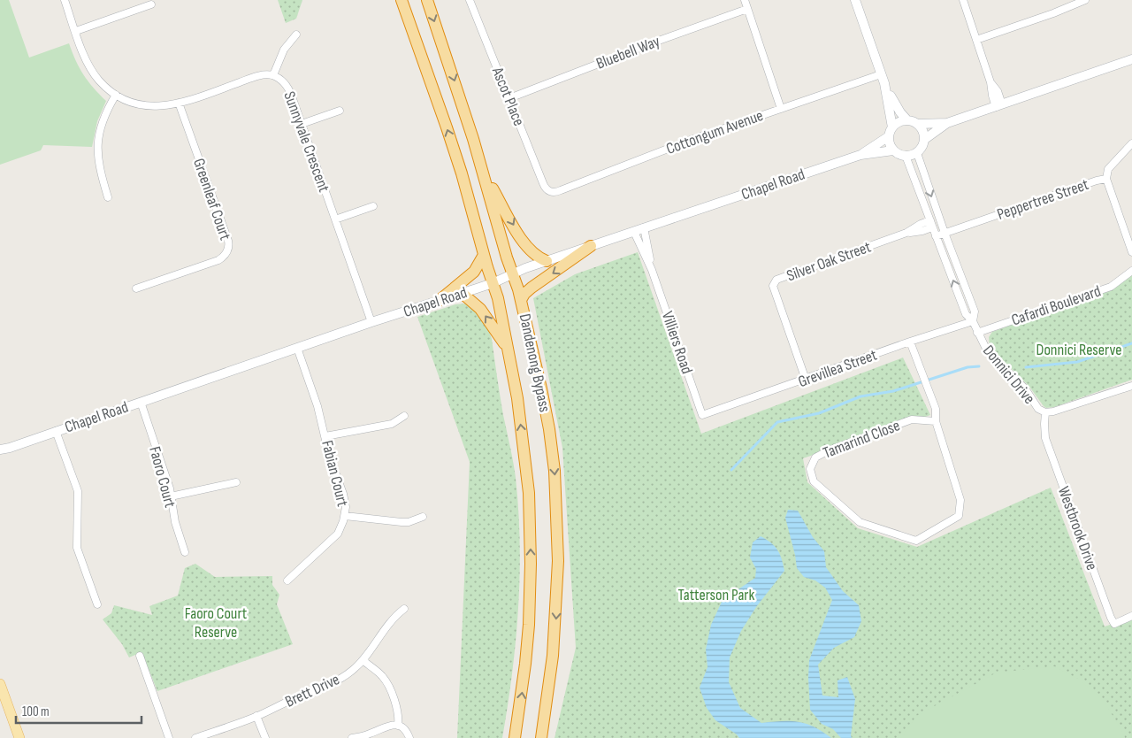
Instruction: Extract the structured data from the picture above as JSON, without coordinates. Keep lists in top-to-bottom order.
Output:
{
  "streets": {
    "highway": ["Dandenong Bypass"],
    "main road": ["Chapel Road"],
    "street": [
      "Bluebell Way",
      "Ascot Place",
      "Cottongum Avenue",
      "Sunnyvale Crescent",
      "Greenleaf Court",
      "Peppertree Street",
      "Silver Oak Street",
      "Cafardi Boulevard",
      "Villiers Road",
      "Grevillea Street",
      "Donnici Drive",
      "Tamarind Close",
      "Fabian Court",
      "Faoro Court",
      "Westbrook Drive",
      "Brett Drive"
    ]
  },
  "crossings": [
    ["Bluebell Way", "Ascot Place"],
    ["Ascot Place", "Cottongum Avenue"],
    ["Sunnyvale Crescent", "Chapel Road"],
    ["Sunnyvale Crescent", "Greenleaf Court"],
    ["Chapel Road", "Villiers Road"],
    ["Chapel Road", "Dandenong Bypass"],
    ["Chapel Road", "Donnici Drive"],
    ["Chapel Road", "Fabian Court"],
    ["Chapel Road", "Faoro Court"],
    ["Peppertree Street", "Donnici Drive"],
    ["Silver Oak Street", "Grevillea Street"],
    ["Silver Oak Street", "Donnici Drive"],
    ["Cafardi Boulevard", "Donnici Drive"],
    ["Villiers Road", "Grevillea Street"],
    ["Grevillea Street", "Donnici Drive"],
    ["Grevillea Street", "Tamarind Close"],
    ["Donnici Drive", "Westbrook Drive"]
  ],
  "parks": ["Donnici Reserve", "Tatterson Park", "Faoro Court Reserve"],
  "scale_bar": "100 m"
}
